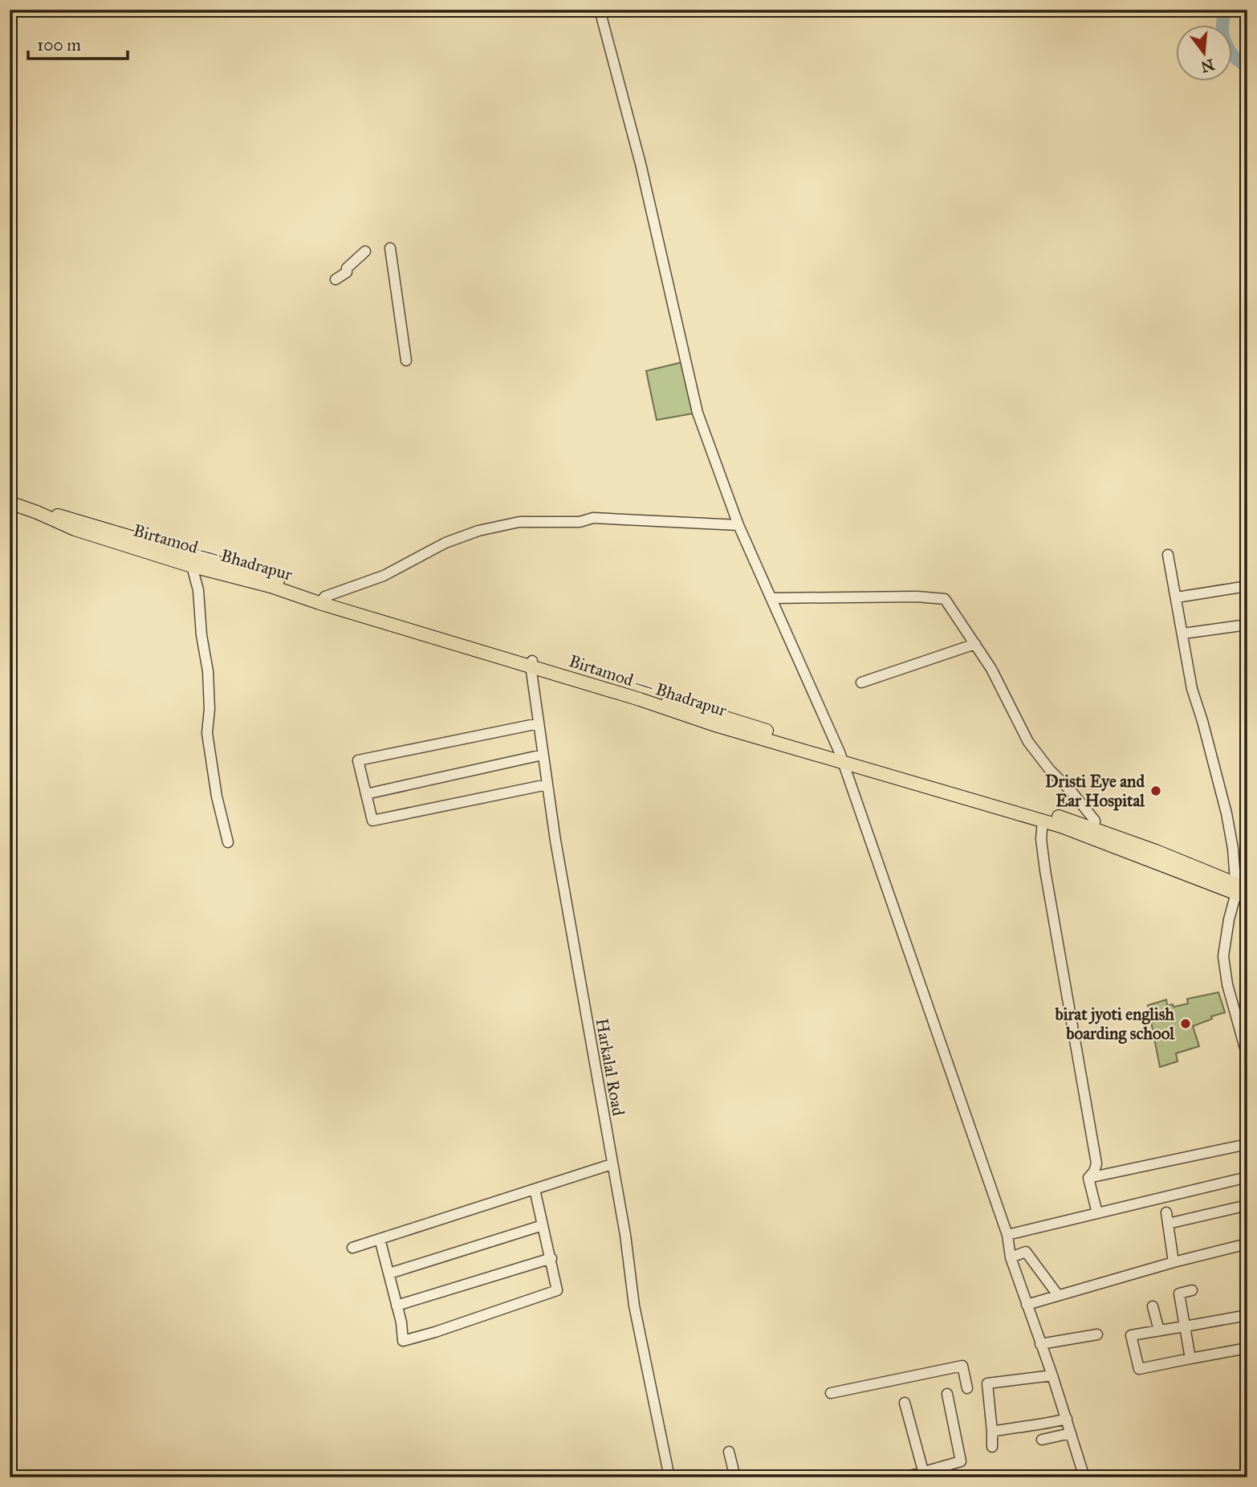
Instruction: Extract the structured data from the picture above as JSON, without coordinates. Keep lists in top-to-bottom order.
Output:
{
  "streets": {
    "main road": ["Birtamod — Bhadrapur"],
    "street": ["Harkalal Road"]
  },
  "crossings": [
    ["Birtamod — Bhadrapur", "Harkalal Road"]
  ],
  "places": ["Dristi Eye and Ear Hospital", "birat jyoti english boarding school"],
  "scale_bar": "100 m",
  "north": "bottom"
}
